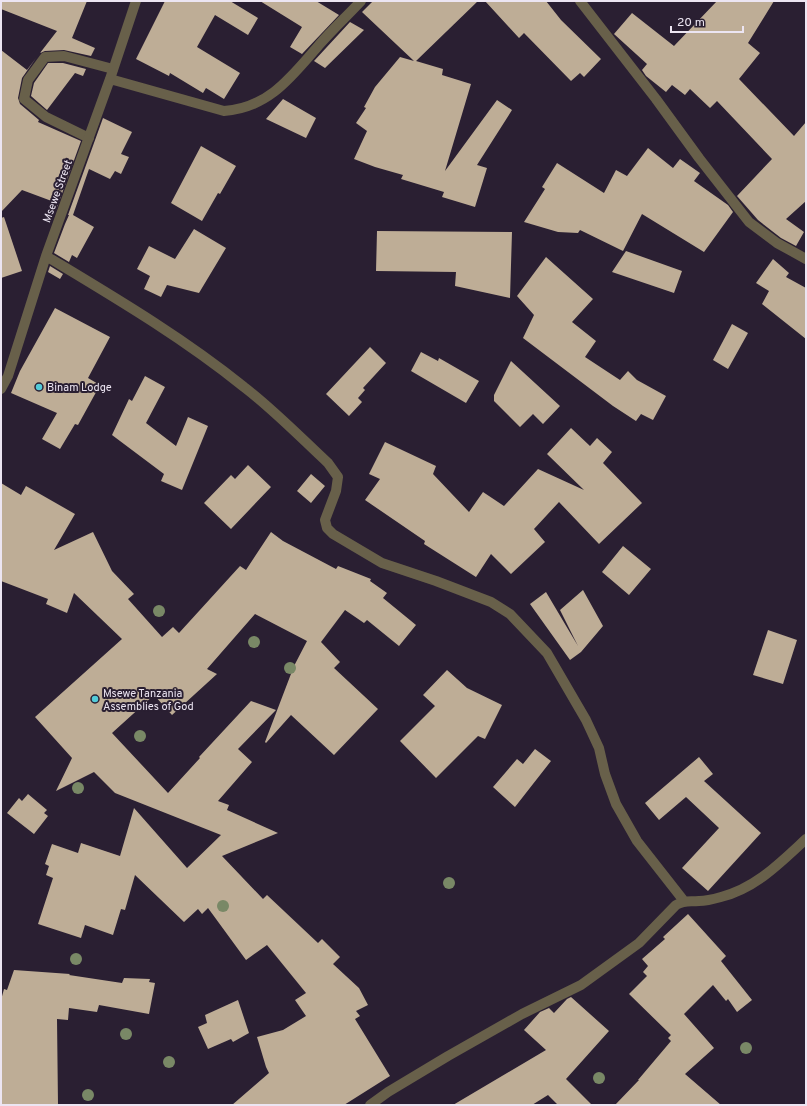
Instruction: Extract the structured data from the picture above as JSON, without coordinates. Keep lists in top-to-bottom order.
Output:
{
  "streets": {
    "street": ["Msewe Street"]
  },
  "places": ["Binam Lodge", "Msewe Tanzania Assemblies of God"],
  "scale_bar": "20 m"
}
